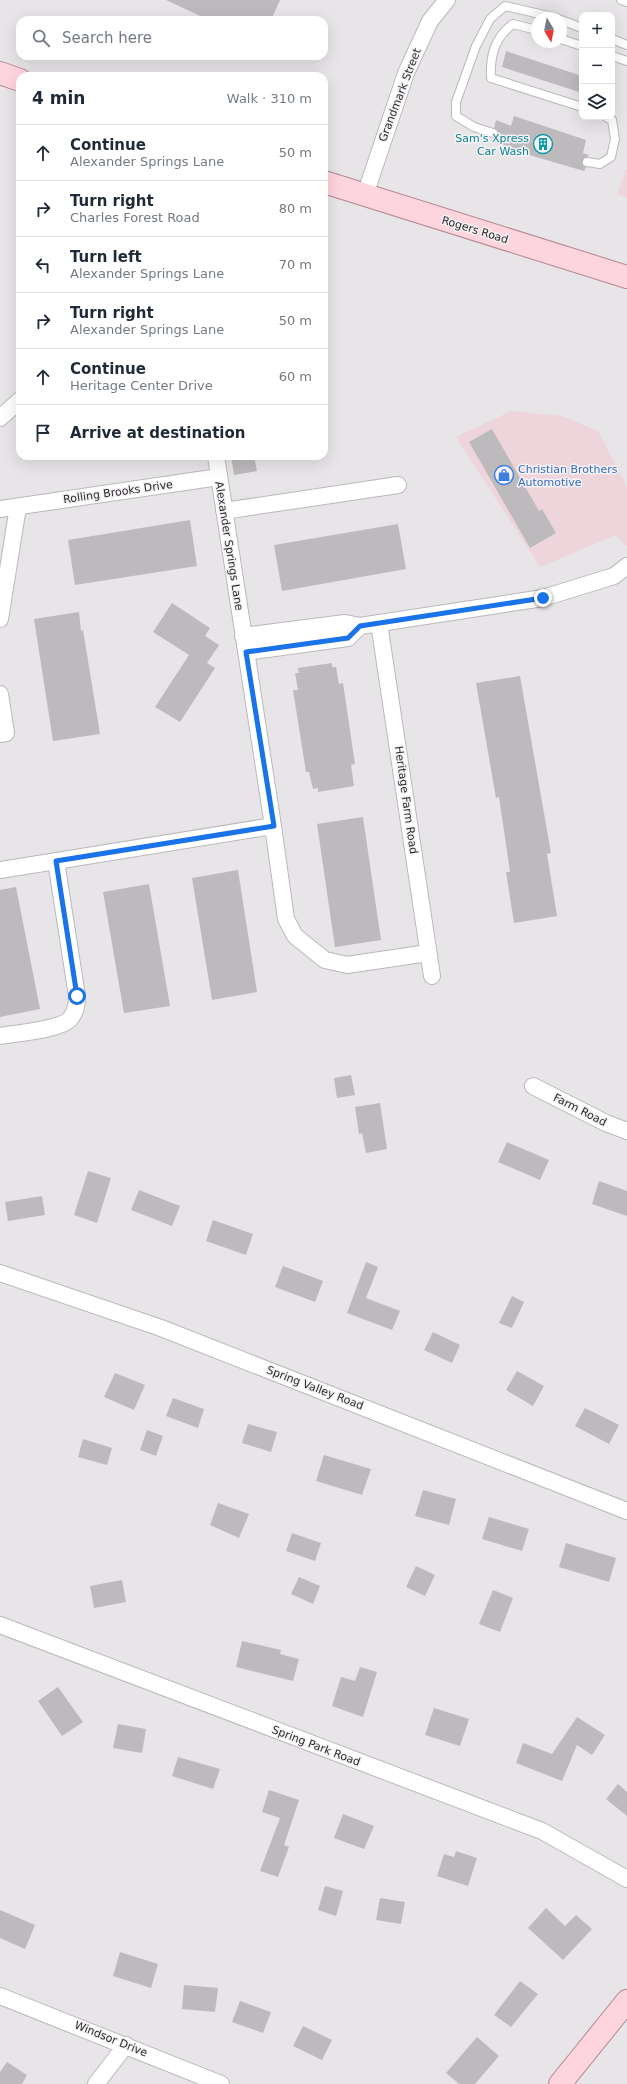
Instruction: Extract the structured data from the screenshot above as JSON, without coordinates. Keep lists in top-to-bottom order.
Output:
{
  "streets": {
    "main road": ["Rogers Road"],
    "street": [
      "Grandmark Street",
      "Rolling Brooks Drive",
      "Alexander Springs Lane",
      "Heritage Farm Road",
      "Farm Road",
      "Spring Valley Road",
      "Spring Park Road",
      "Windsor Drive"
    ]
  },
  "crossings": [
    ["Grandmark Street", "Rogers Road"],
    ["Rolling Brooks Drive", "Alexander Springs Lane"],
    ["Alexander Springs Lane", "Heritage Farm Road"]
  ],
  "places": {
    "building": ["Sam's Xpress Car Wash"],
    "shop": ["Christian Brothers Automotive"]
  },
  "north": "bottom",
  "page": {
    "map_buttons": ["+", "−"],
    "search": "Search here",
    "heading": ["4 min", "Walk · 310 m"],
    "list": [
      ["Continue", "Alexander Springs Lane", "50 m"],
      ["Turn right", "Charles Forest Road", "80 m"],
      ["Turn left", "Alexander Springs Lane", "70 m"],
      ["Turn right", "Alexander Springs Lane", "50 m"],
      ["Continue", "Heritage Center Drive", "60 m"],
      "Arrive at destination"
    ]
  }
}
